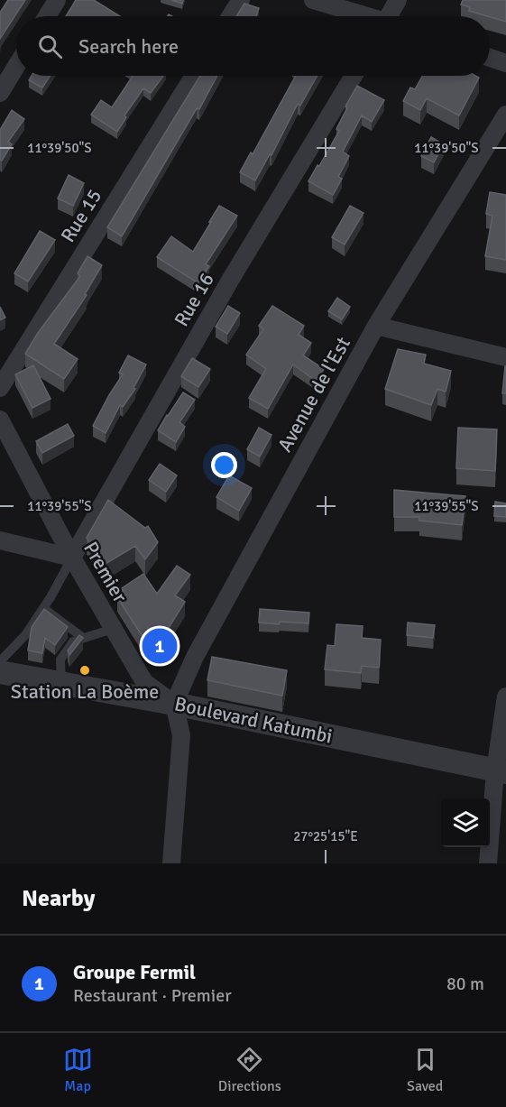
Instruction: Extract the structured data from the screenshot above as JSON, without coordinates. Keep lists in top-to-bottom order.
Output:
{
  "streets": {
    "street": [
      "Rue 15",
      "Rue 16",
      "Avenue de l'Est",
      "Premier",
      "Boulevard Katumbi"
    ]
  },
  "crossings": [
    ["Rue 16", "Premier"],
    ["Avenue de l'Est", "Premier"],
    ["Avenue de l'Est", "Boulevard Katumbi"],
    ["Premier", "Boulevard Katumbi"]
  ],
  "places": ["Station La Boème"],
  "page": {
    "search": "Search here",
    "pins": "1",
    "heading": "Nearby",
    "list": [
      {
        "mark": "1",
        "name": "Groupe Fermil",
        "note": "Restaurant · Premier",
        "value": "80 m"
      }
    ],
    "nav": ["Map", "Directions", "Saved"]
  },
  "coordinates": ["11°39'50\"S", "11°39'55\"S", "27°25'15\"E"]
}
